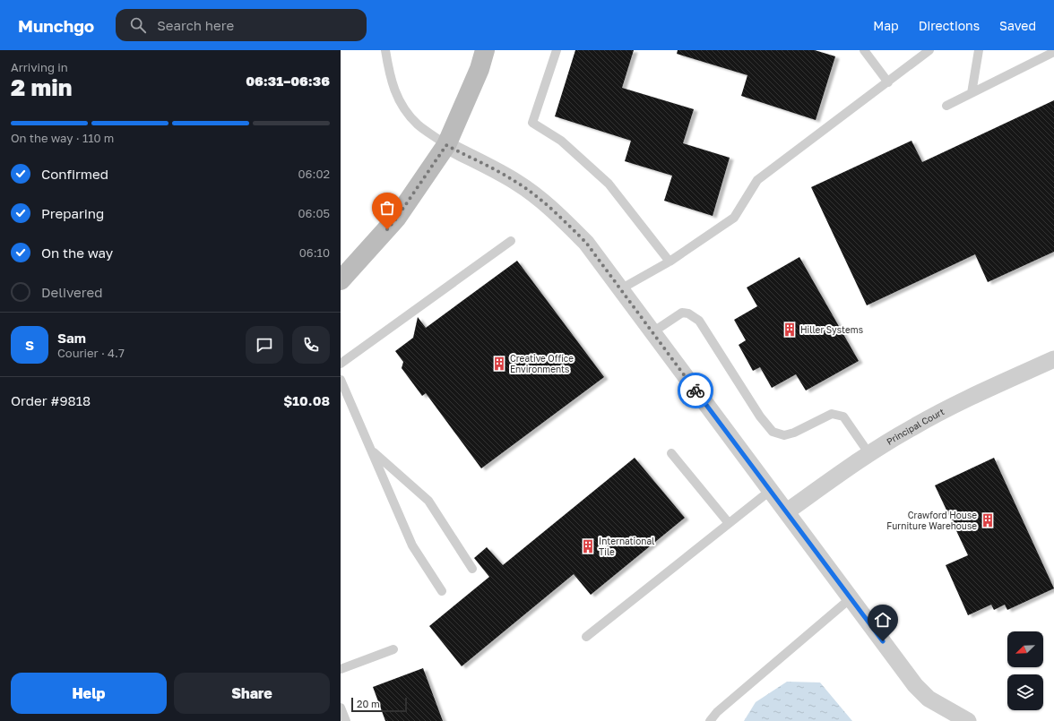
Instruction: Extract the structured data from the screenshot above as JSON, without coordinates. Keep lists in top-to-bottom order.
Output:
{
  "streets": {
    "street": ["Principal Court"]
  },
  "places": {
    "building": [
      "Hiller Systems",
      "Creative Office Environments",
      "Crawford House Furniture Warehouse",
      "International Tile"
    ]
  },
  "scale_bar": "20 m",
  "north": "bottom left",
  "page": {
    "header": "Munchgo",
    "search": "Search here",
    "nav": ["Map", "Directions", "Saved"],
    "heading": ["2 min", "Arriving in", "06:31–06:36"],
    "panel": [
      "Sam",
      "Courier · 4.7",
      "Order #9818",
      "$10.08"
    ],
    "bar": "On the way · 110 m",
    "list": [
      ["Confirmed", "06:02"],
      ["Preparing", "06:05"],
      ["On the way", "06:10"],
      "Delivered"
    ],
    "round": "S",
    "buttons": ["Help", "Share"],
    "scale": "20 m"
  }
}
